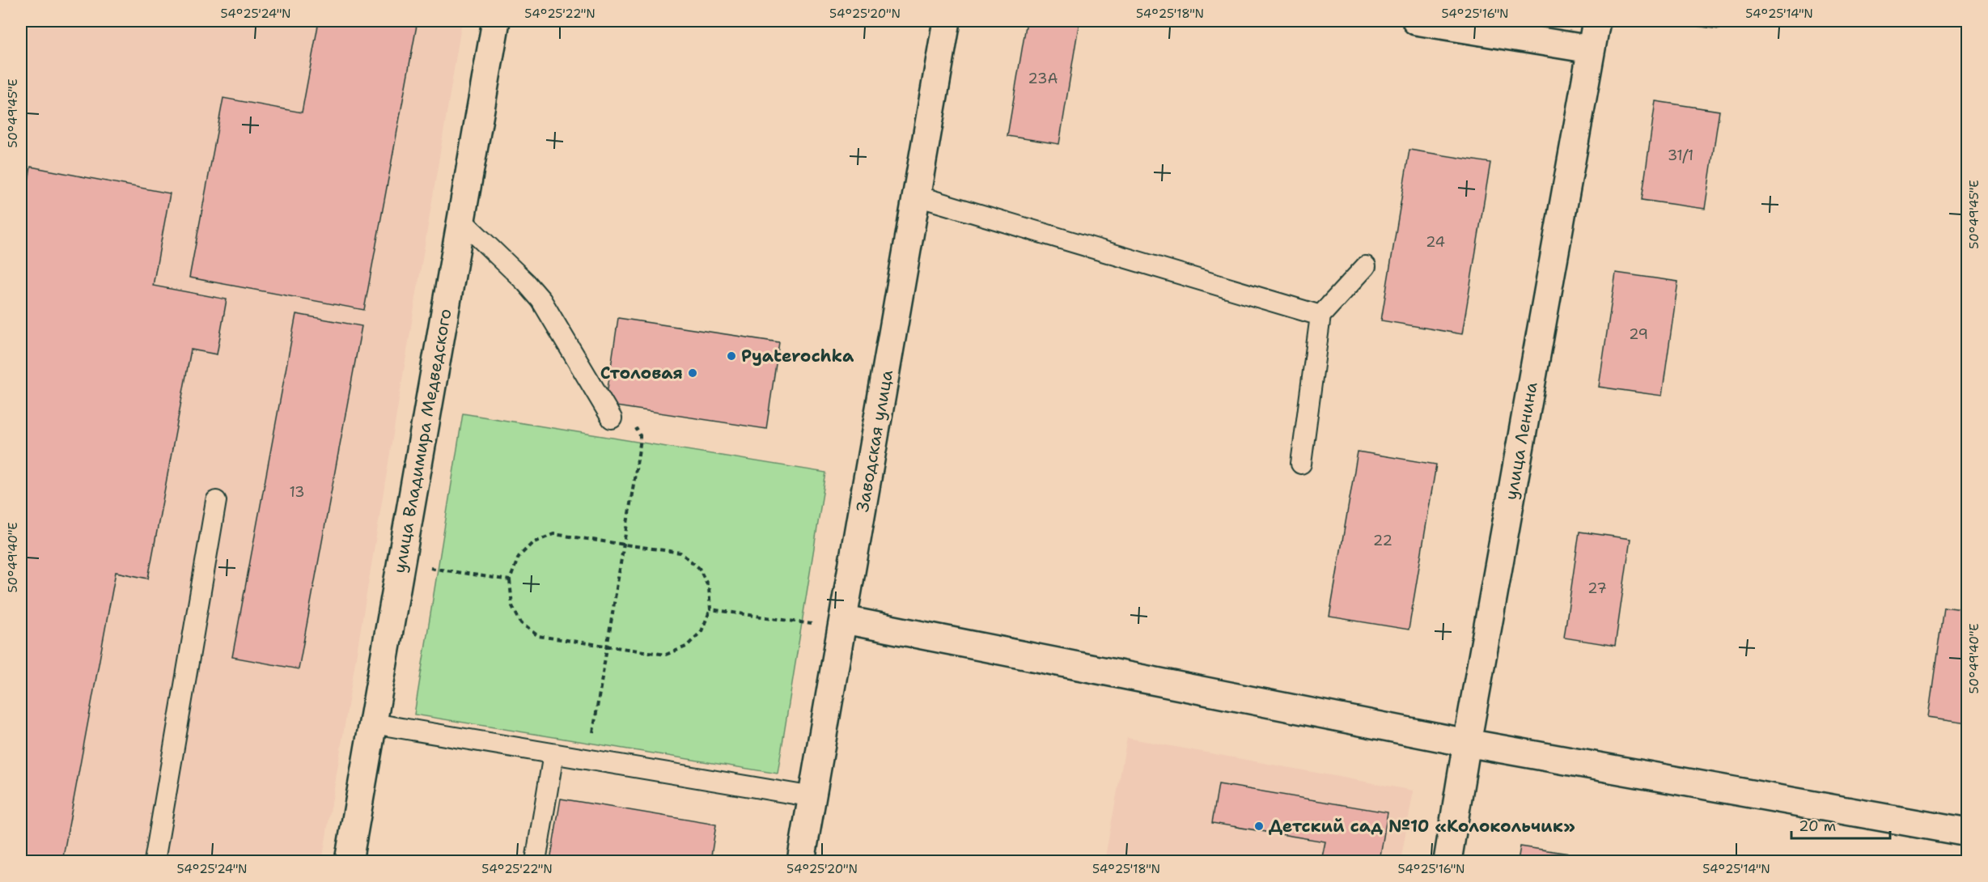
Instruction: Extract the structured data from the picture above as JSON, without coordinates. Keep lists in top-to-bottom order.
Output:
{
  "streets": {
    "street": ["улица Владимира Медведского", "Заводская улица", "улица Ленина"]
  },
  "places": ["Pyaterochka", "Столовая", "Детский сад №10 «Колокольчик»"],
  "house_numbers": [
    "23А",
    "31/1",
    "24",
    "29",
    "13",
    "22",
    "27"
  ],
  "scale_bar": "20 m",
  "coordinates": [
    "54°25'24\"N",
    "54°25'22\"N",
    "54°25'20\"N",
    "54°25'18\"N",
    "54°25'16\"N",
    "54°25'14\"N",
    "50°49'45\"E",
    "50°49'40\"E"
  ]
}
